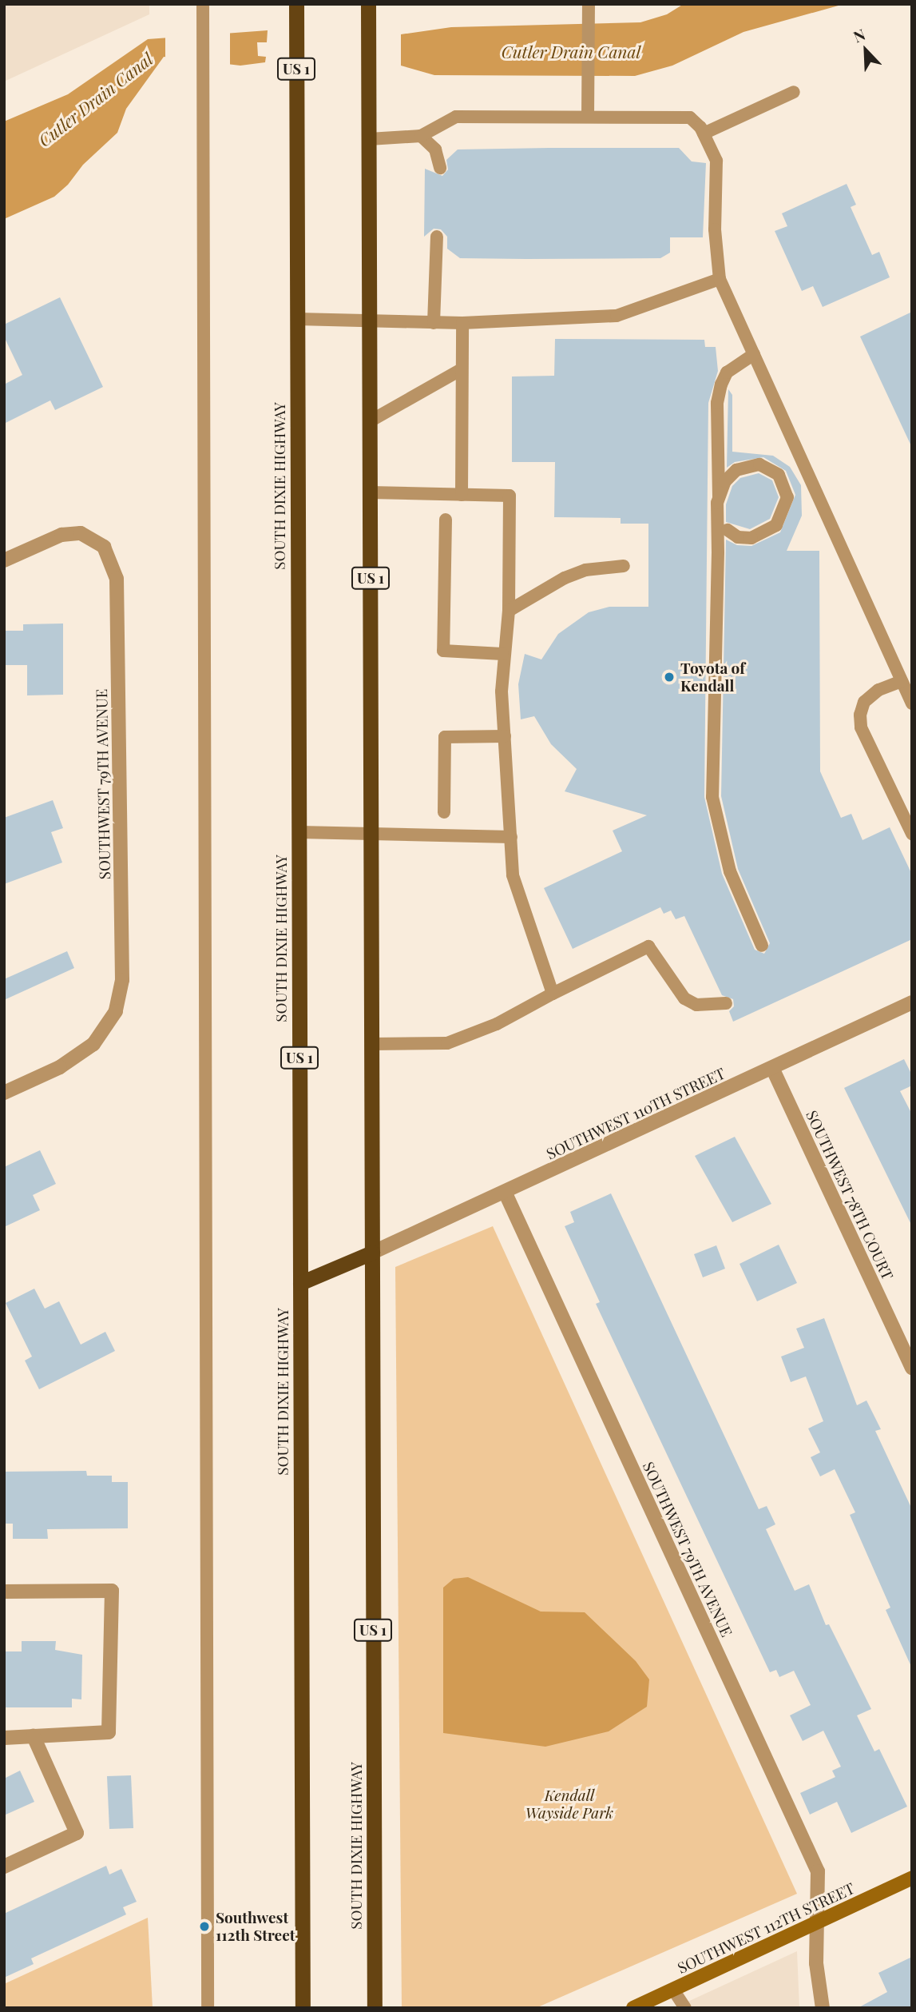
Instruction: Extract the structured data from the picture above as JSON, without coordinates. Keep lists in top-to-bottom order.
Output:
{
  "streets": {
    "highway": ["US 1", "SOUTH DIXIE HIGHWAY"],
    "main road": ["SOUTHWEST 112TH STREET"],
    "street": ["SOUTHWEST 79TH AVENUE", "SOUTHWEST 110TH STREET", "SOUTHWEST 78TH COURT"]
  },
  "crossings": [
    ["SOUTH DIXIE HIGHWAY", "SOUTHWEST 110TH STREET"],
    ["SOUTHWEST 79TH AVENUE", "SOUTHWEST 110TH STREET"],
    ["SOUTHWEST 79TH AVENUE", "SOUTHWEST 112TH STREET"],
    ["SOUTHWEST 110TH STREET", "SOUTHWEST 78TH COURT"]
  ],
  "water": ["Cutler Drain Canal"],
  "parks": ["Kendall Wayside Park"],
  "places": ["Toyota of Kendall", "Southwest 112th Street"],
  "north": "top left"
}
